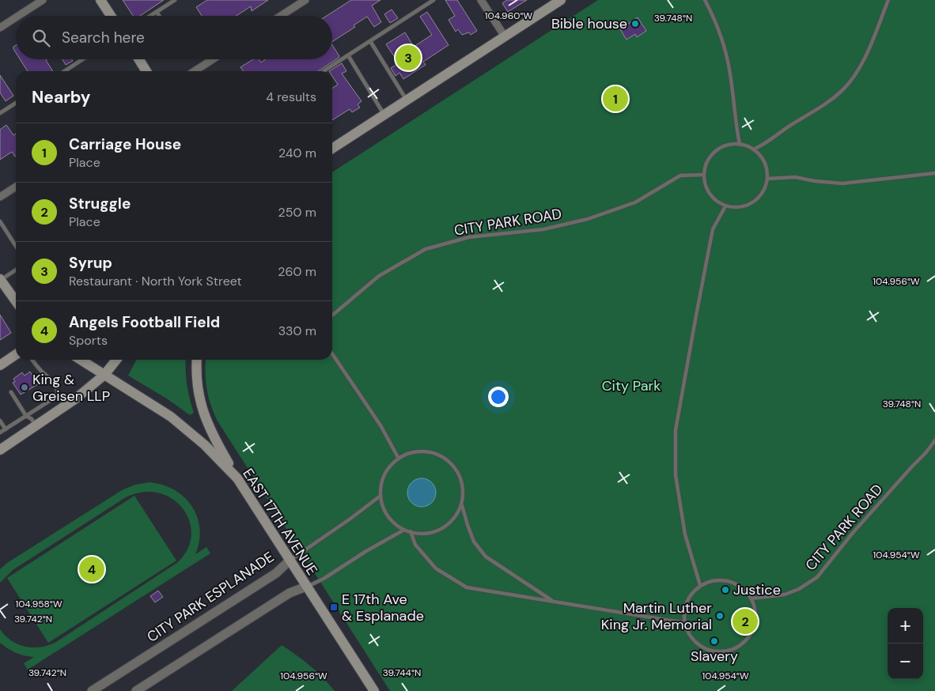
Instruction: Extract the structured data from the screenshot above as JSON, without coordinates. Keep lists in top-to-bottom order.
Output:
{
  "streets": {
    "main road": ["EAST 17TH AVENUE"],
    "street": ["CITY PARK ESPLANADE"],
    "lane": ["CITY PARK ROAD"]
  },
  "crossings": [
    ["EAST 17TH AVENUE", "CITY PARK ESPLANADE"]
  ],
  "parks": ["City Park"],
  "places": {
    "other": [
      "Bible house",
      "King & Greisen LLP",
      "Justice",
      "Martin Luther King Jr. Memorial",
      "Slavery"
    ],
    "transit": ["E 17th Ave & Esplanade"]
  },
  "page": {
    "search": "Search here",
    "pins": [
      "3",
      "1",
      "4",
      "2"
    ],
    "heading": ["Nearby", "4 results"],
    "list": [
      {
        "mark": "1",
        "name": "Carriage House",
        "note": "Place",
        "value": "240 m"
      },
      {
        "mark": "2",
        "name": "Struggle",
        "note": "Place",
        "value": "250 m"
      },
      {
        "mark": "3",
        "name": "Syrup",
        "note": "Restaurant · North York Street",
        "value": "260 m"
      },
      {
        "mark": "4",
        "name": "Angels Football Field",
        "note": "Sports",
        "value": "330 m"
      }
    ],
    "map_buttons": ["+", "−"]
  },
  "coordinates": [
    "104.960°W",
    "39.748°N",
    "104.956°W",
    "104.954°W",
    "104.958°W",
    "39.742°N",
    "39.744°N"
  ]
}
